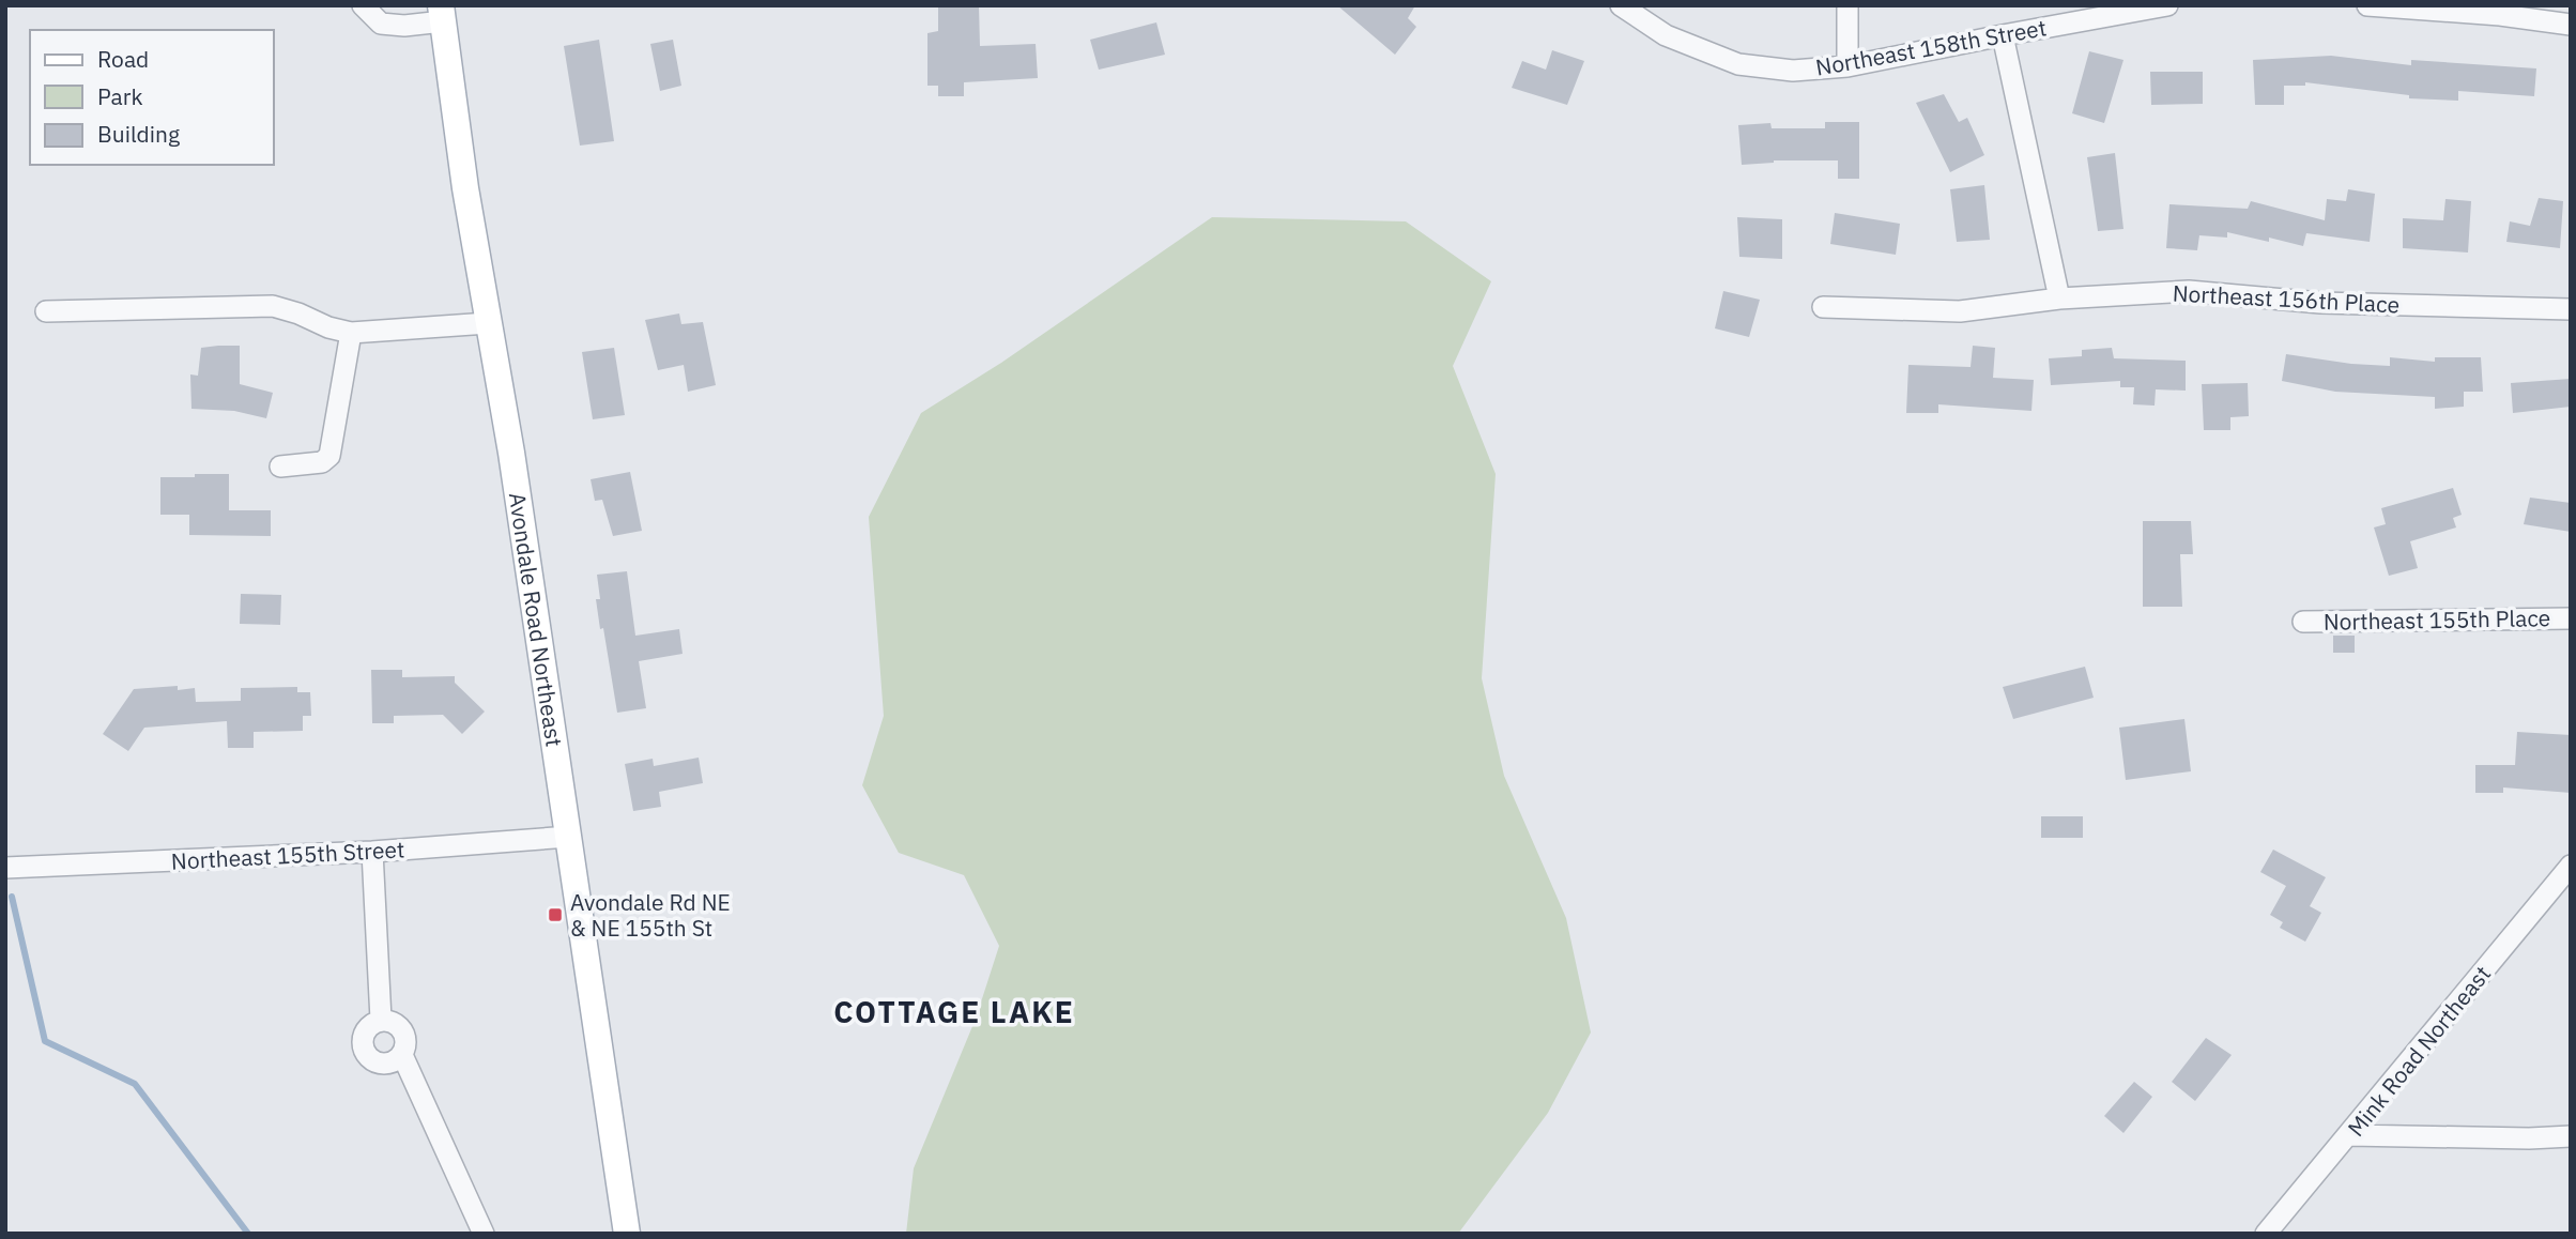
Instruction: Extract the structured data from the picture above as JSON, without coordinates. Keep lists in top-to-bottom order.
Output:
{
  "streets": {
    "main road": ["Avondale Road Northeast"],
    "street": [
      "Northeast 158th Street",
      "Northeast 156th Place",
      "Northeast 155th Place",
      "Northeast 155th Street",
      "Mink Road Northeast"
    ]
  },
  "crossings": [
    ["Avondale Road Northeast", "Northeast 155th Street"]
  ],
  "districts": ["COTTAGE LAKE"],
  "places": {
    "transit": ["Avondale Rd NE & NE 155th St"]
  },
  "legend": ["Road", "Park", "Building"]
}
